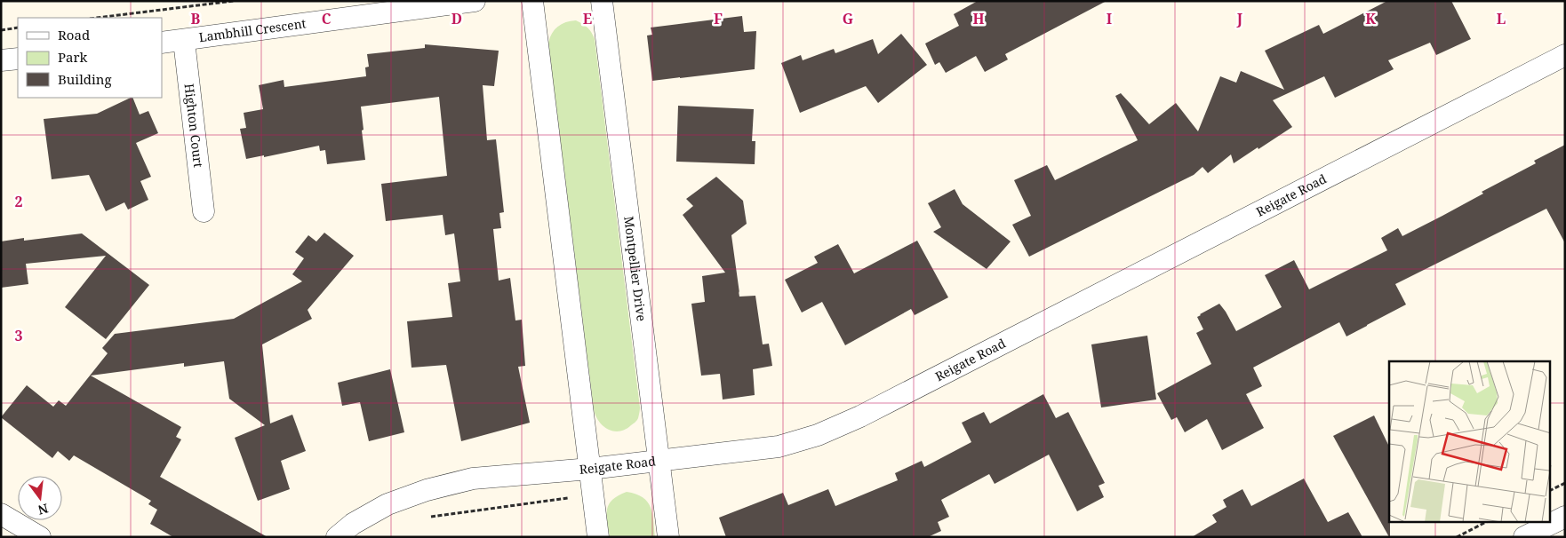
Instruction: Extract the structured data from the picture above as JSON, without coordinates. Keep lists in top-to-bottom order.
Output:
{
  "streets": {
    "street": [
      "Lambhill Crescent",
      "Highton Court",
      "Reigate Road",
      "Montpellier Drive"
    ]
  },
  "crossings": [
    ["Lambhill Crescent", "Highton Court"],
    ["Reigate Road", "Montpellier Drive"]
  ],
  "legend": ["Road", "Park", "Building"],
  "north": "bottom",
  "grid": {
    "columns": [
      "B",
      "C",
      "D",
      "E",
      "F",
      "G",
      "H",
      "I",
      "J",
      "K",
      "L"
    ],
    "rows": ["2", "3"]
  }
}
